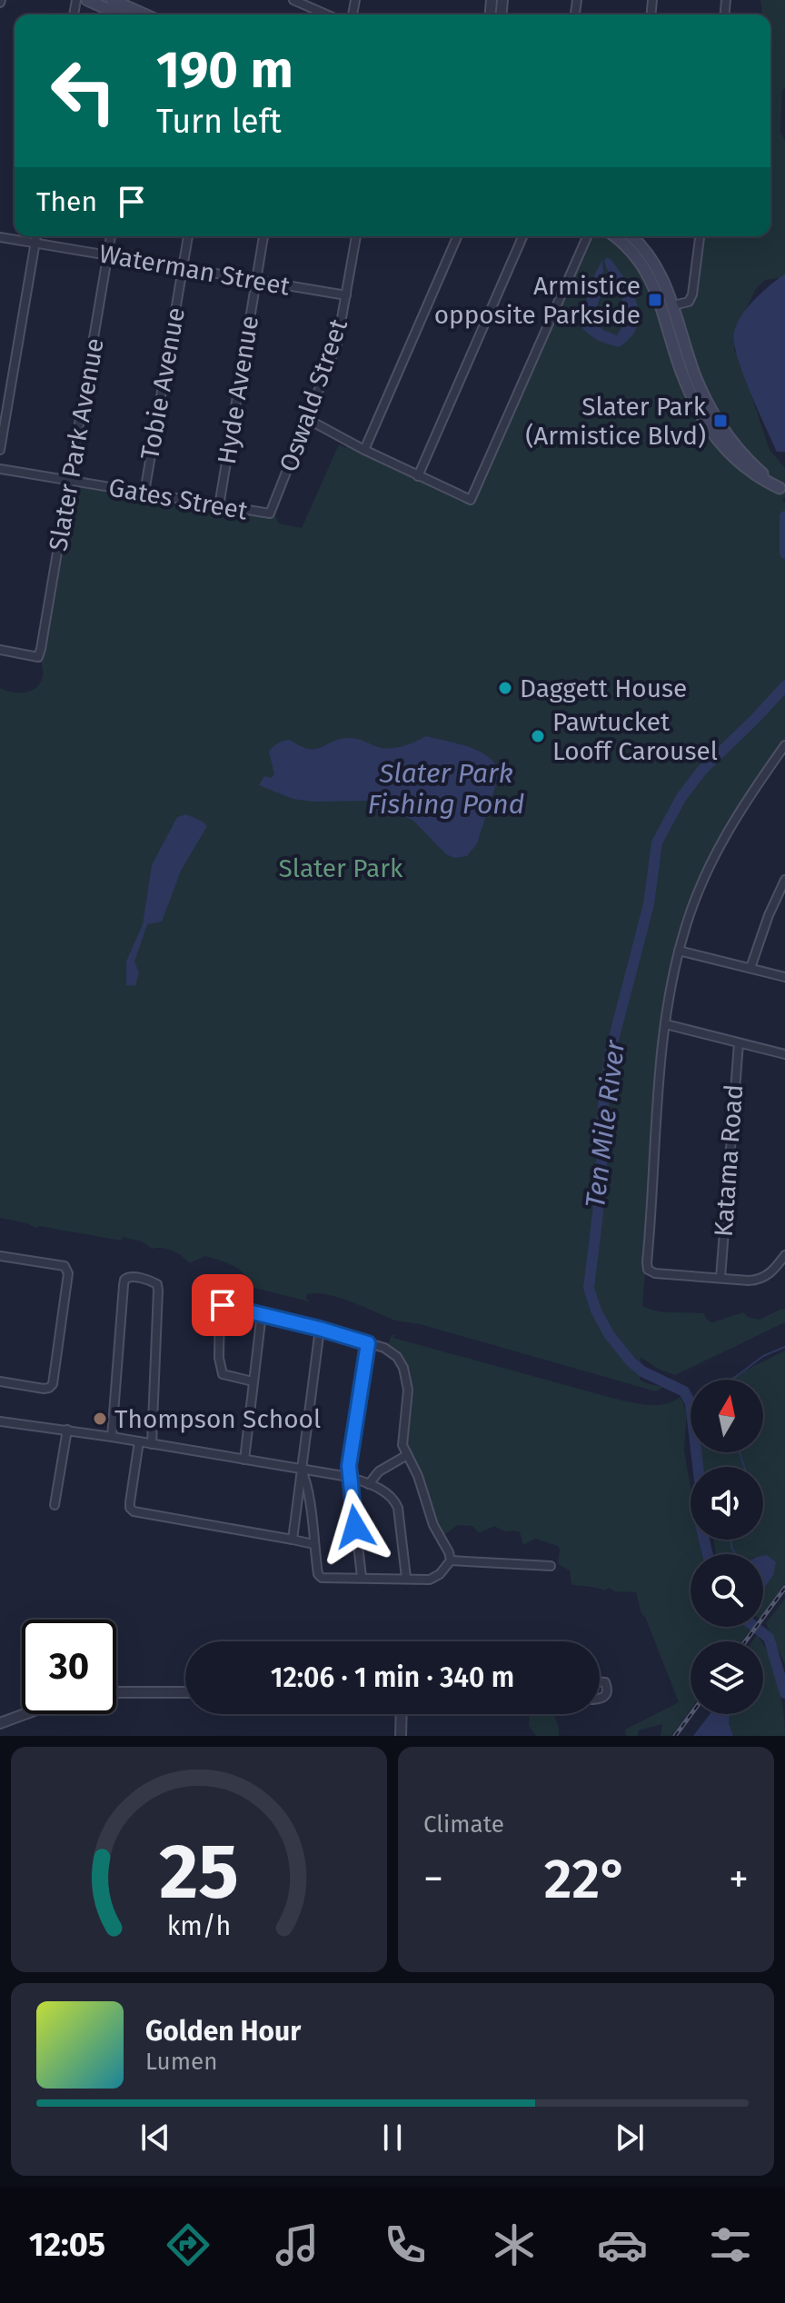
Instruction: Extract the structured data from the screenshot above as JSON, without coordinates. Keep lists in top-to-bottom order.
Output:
{
  "streets": {
    "street": [
      "Waterman Street",
      "Tobie Avenue",
      "Hyde Avenue",
      "Oswald Street",
      "Slater Park Avenue",
      "Gates Street",
      "Katama Road"
    ]
  },
  "crossings": [
    ["Waterman Street", "Tobie Avenue"],
    ["Waterman Street", "Hyde Avenue"],
    ["Waterman Street", "Oswald Street"],
    ["Waterman Street", "Slater Park Avenue"],
    ["Tobie Avenue", "Gates Street"],
    ["Hyde Avenue", "Gates Street"],
    ["Oswald Street", "Gates Street"],
    ["Slater Park Avenue", "Gates Street"]
  ],
  "water": ["Slater Park Fishing Pond", "Ten Mile River"],
  "parks": ["Slater Park"],
  "places": {
    "transit": ["Armistice opposite Parkside", "Slater Park (Armistice Blvd)"],
    "other": ["Daggett House", "Pawtucket Looff Carousel", "Thompson School"]
  },
  "north": "top",
  "page": {
    "turn": ["190 m", "Turn left"],
    "then": "Then",
    "limit": "30",
    "trip": "12:06 · 1 min · 340 m",
    "tile": "Climate",
    "heat": ["−", "22°", "+"],
    "song": ["Golden Hour", "Lumen"],
    "tabs": "12:05",
    "gauge": ["25", "km/h"]
  }
}
